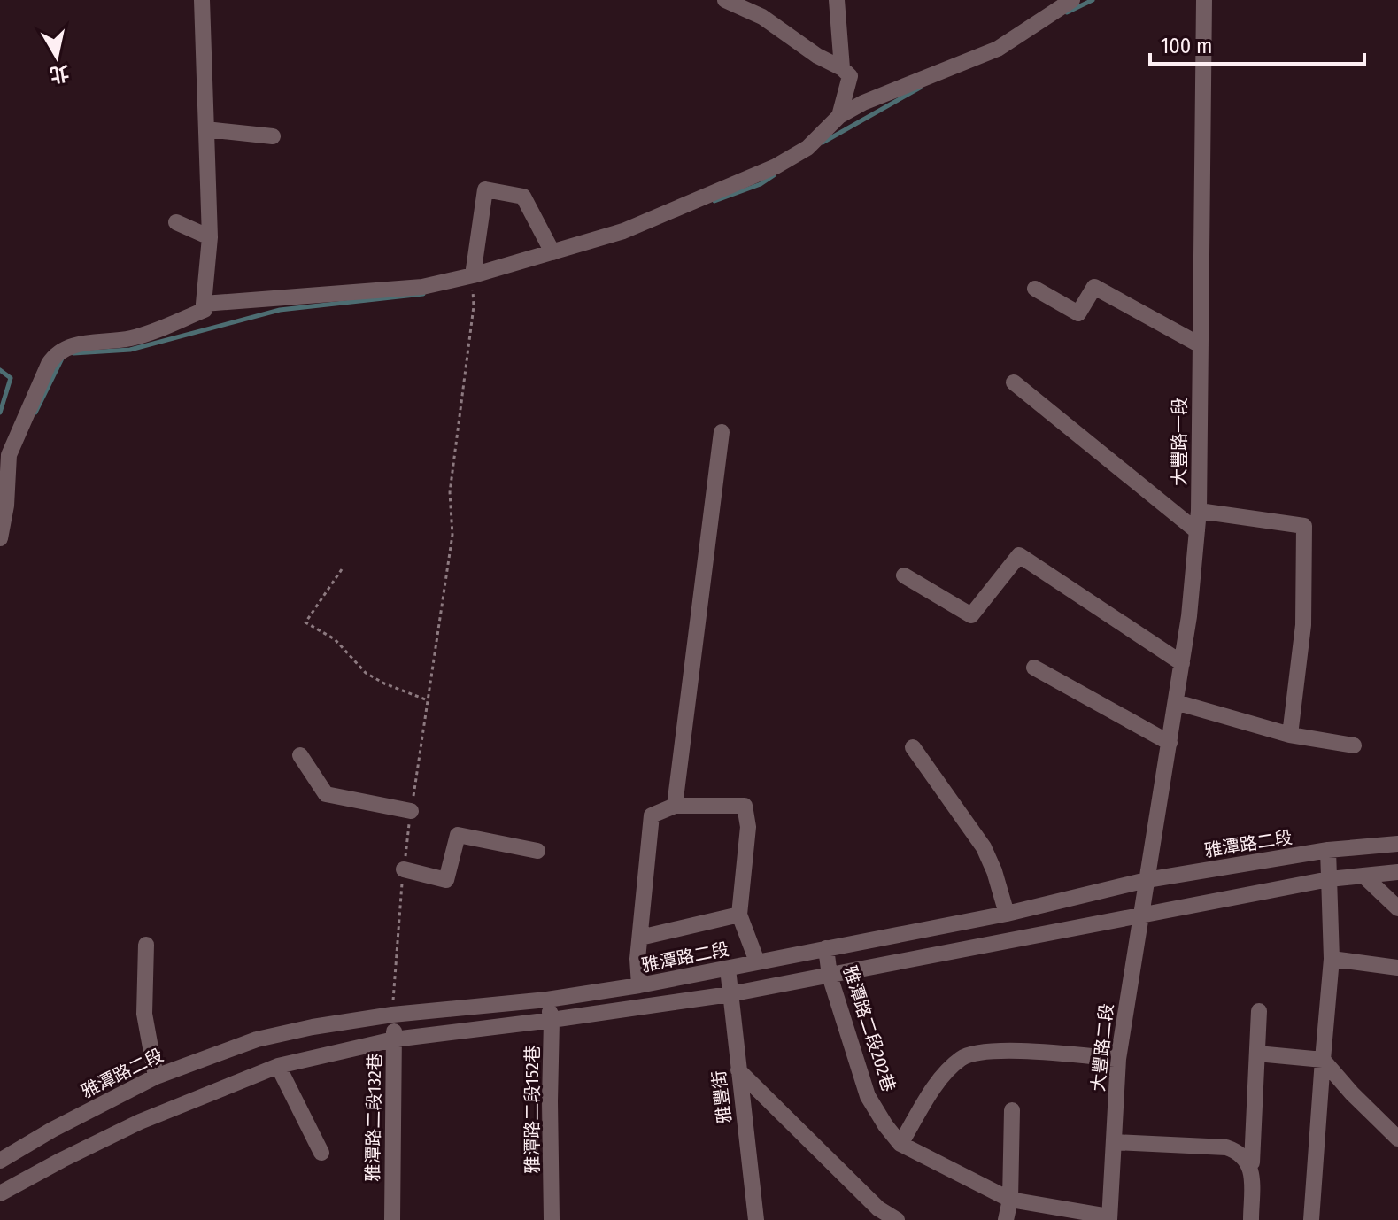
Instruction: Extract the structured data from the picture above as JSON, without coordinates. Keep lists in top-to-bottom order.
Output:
{
  "streets": {
    "street": [
      "大豐路一段",
      "雅潭路二段",
      "雅潭路二段202巷",
      "大豐路二段",
      "雅豐街",
      "雅潭路二段152巷",
      "雅潭路二段132巷"
    ]
  },
  "crossings": [
    ["大豐路一段", "雅潭路二段"],
    ["大豐路一段", "大豐路二段"],
    ["雅潭路二段", "雅潭路二段202巷"],
    ["雅潭路二段", "大豐路二段"],
    ["雅潭路二段", "雅豐街"],
    ["雅潭路二段", "雅潭路二段152巷"],
    ["雅潭路二段", "雅潭路二段132巷"],
    ["雅潭路二段202巷", "大豐路二段"]
  ],
  "scale_bar": "100 m",
  "north": "bottom"
}
